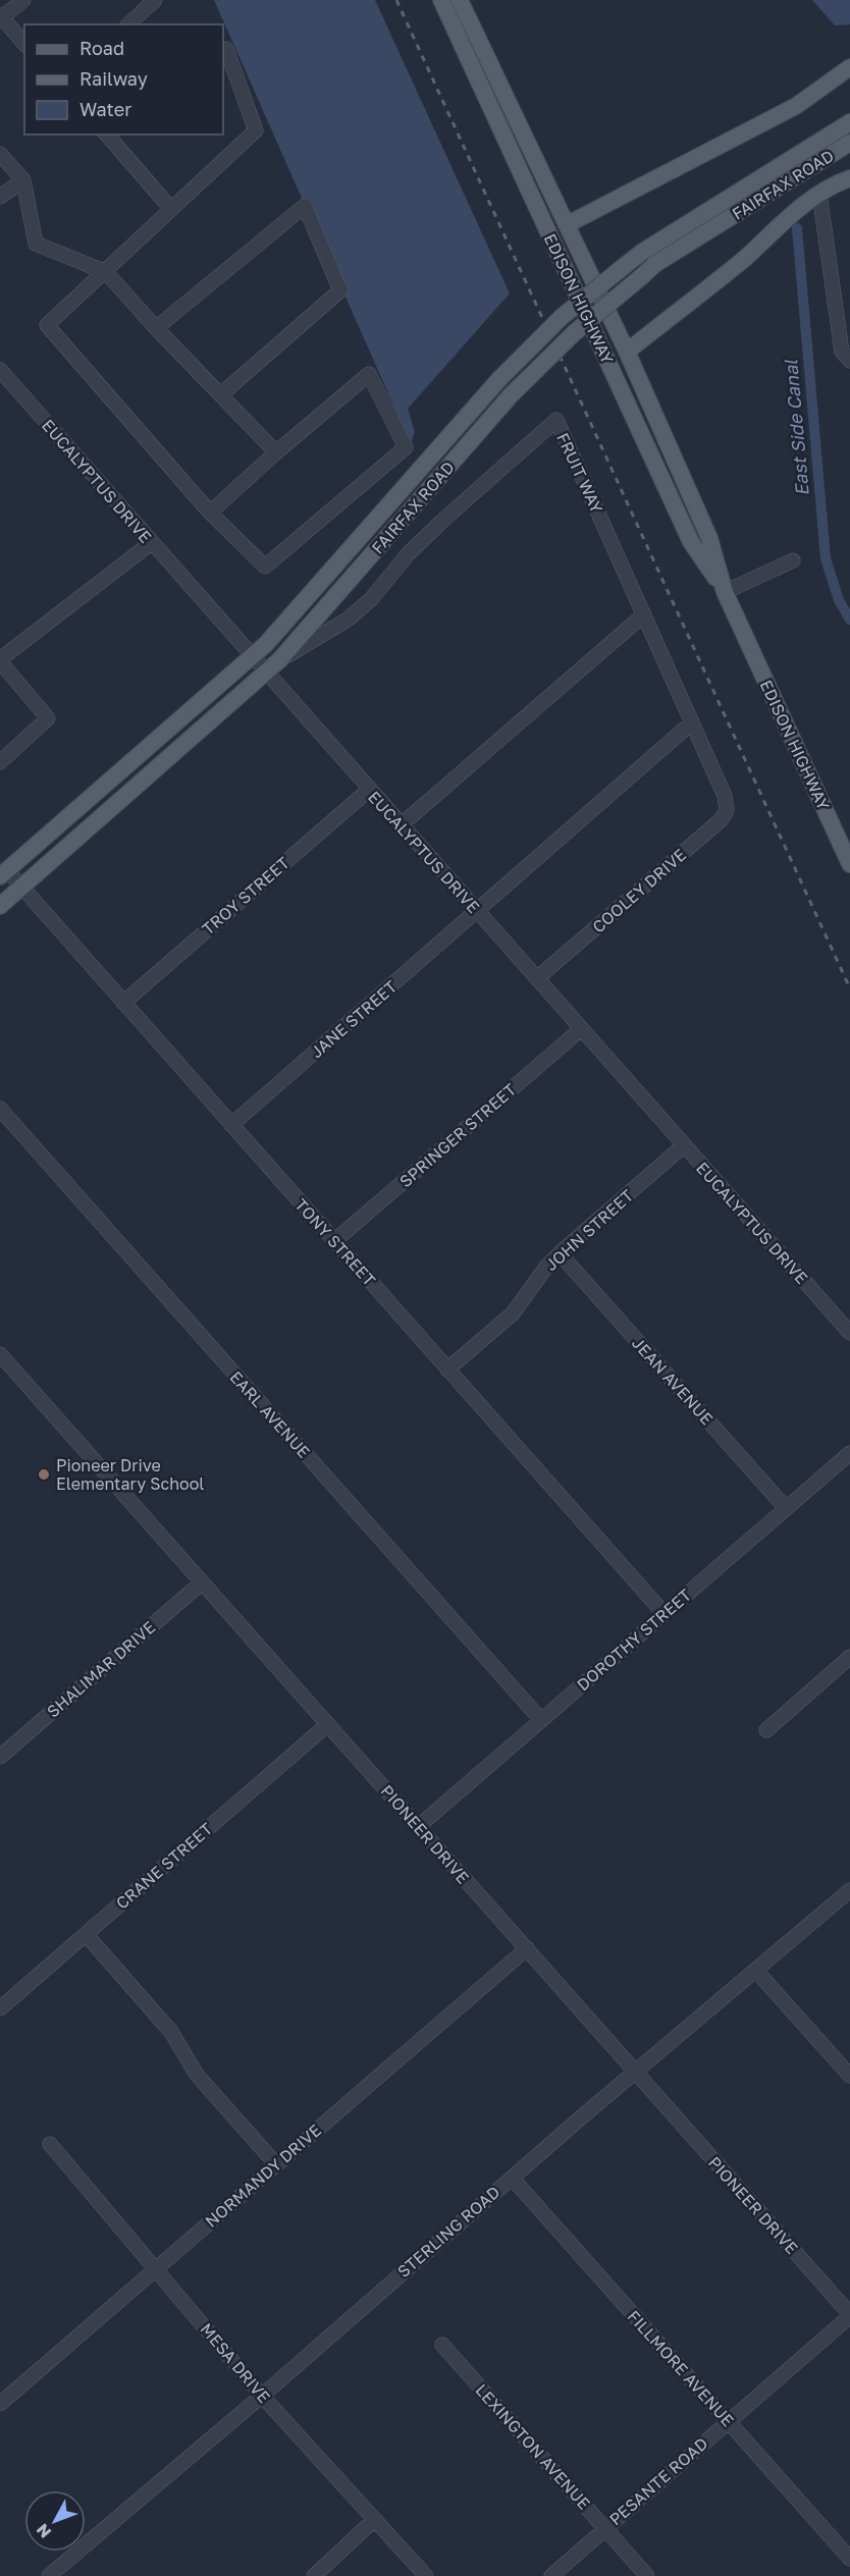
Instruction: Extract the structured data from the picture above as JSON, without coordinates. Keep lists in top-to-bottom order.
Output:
{
  "streets": {
    "main road": ["FAIRFAX ROAD", "EDISON HIGHWAY"],
    "street": [
      "FRUIT WAY",
      "EUCALYPTUS DRIVE",
      "COOLEY DRIVE",
      "TROY STREET",
      "JANE STREET",
      "SPRINGER STREET",
      "JOHN STREET",
      "TONY STREET",
      "JEAN AVENUE",
      "EARL AVENUE",
      "DOROTHY STREET",
      "SHALIMAR DRIVE",
      "PIONEER DRIVE",
      "CRANE STREET",
      "NORMANDY DRIVE",
      "STERLING ROAD",
      "MESA DRIVE",
      "FILLMORE AVENUE",
      "LEXINGTON AVENUE",
      "PESANTE ROAD"
    ]
  },
  "crossings": [
    ["FAIRFAX ROAD", "FRUIT WAY"],
    ["FAIRFAX ROAD", "EUCALYPTUS DRIVE"],
    ["FAIRFAX ROAD", "TONY STREET"],
    ["FRUIT WAY", "EUCALYPTUS DRIVE"],
    ["FRUIT WAY", "COOLEY DRIVE"],
    ["FRUIT WAY", "JANE STREET"],
    ["EUCALYPTUS DRIVE", "COOLEY DRIVE"],
    ["EUCALYPTUS DRIVE", "TROY STREET"],
    ["EUCALYPTUS DRIVE", "JANE STREET"],
    ["EUCALYPTUS DRIVE", "SPRINGER STREET"],
    ["EUCALYPTUS DRIVE", "JOHN STREET"],
    ["TROY STREET", "TONY STREET"],
    ["JANE STREET", "TONY STREET"],
    ["SPRINGER STREET", "TONY STREET"],
    ["JOHN STREET", "TONY STREET"],
    ["JOHN STREET", "JEAN AVENUE"],
    ["TONY STREET", "DOROTHY STREET"],
    ["JEAN AVENUE", "DOROTHY STREET"],
    ["EARL AVENUE", "DOROTHY STREET"],
    ["DOROTHY STREET", "PIONEER DRIVE"],
    ["SHALIMAR DRIVE", "PIONEER DRIVE"],
    ["PIONEER DRIVE", "CRANE STREET"],
    ["PIONEER DRIVE", "NORMANDY DRIVE"],
    ["PIONEER DRIVE", "STERLING ROAD"],
    ["PIONEER DRIVE", "PESANTE ROAD"],
    ["NORMANDY DRIVE", "MESA DRIVE"],
    ["STERLING ROAD", "MESA DRIVE"],
    ["STERLING ROAD", "FILLMORE AVENUE"],
    ["FILLMORE AVENUE", "PESANTE ROAD"],
    ["LEXINGTON AVENUE", "PESANTE ROAD"]
  ],
  "water": ["East Side Canal"],
  "places": ["Pioneer Drive Elementary School"],
  "legend": ["Road", "Railway", "Water"],
  "north": "bottom left"
}
